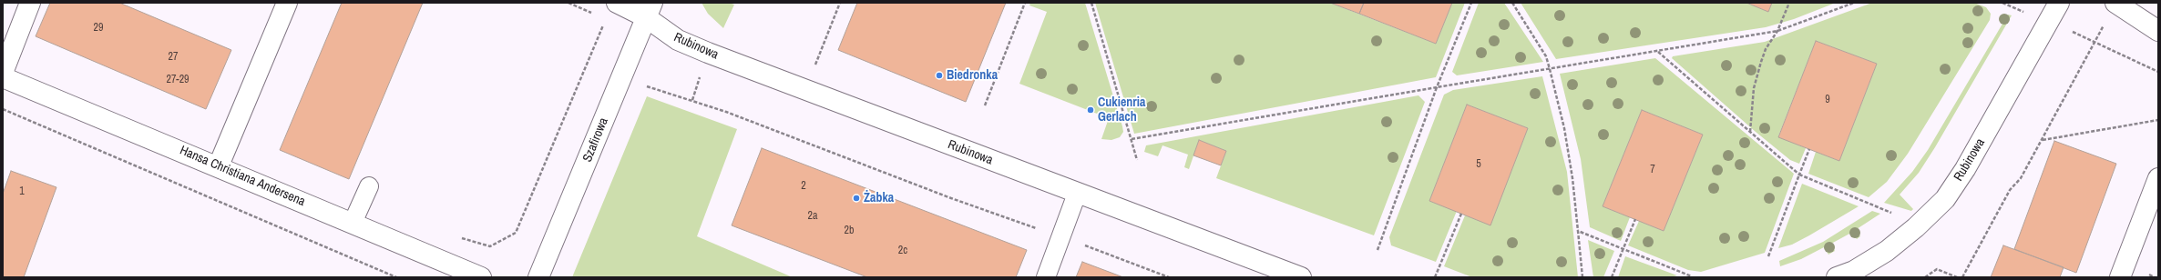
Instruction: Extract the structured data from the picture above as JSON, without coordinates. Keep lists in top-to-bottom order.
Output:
{
  "streets": {
    "street": ["Rubinowa", "Szafirowa", "Hansa Christiana Andersena"]
  },
  "crossings": [
    ["Rubinowa", "Szafirowa"]
  ],
  "places": ["Biedronka", "Cukienria Gerlach", "Żabka"],
  "house_numbers": [
    "29",
    "27",
    "27-29",
    "9",
    "5",
    "7",
    "2",
    "1",
    "2a",
    "2b",
    "2c"
  ]
}
